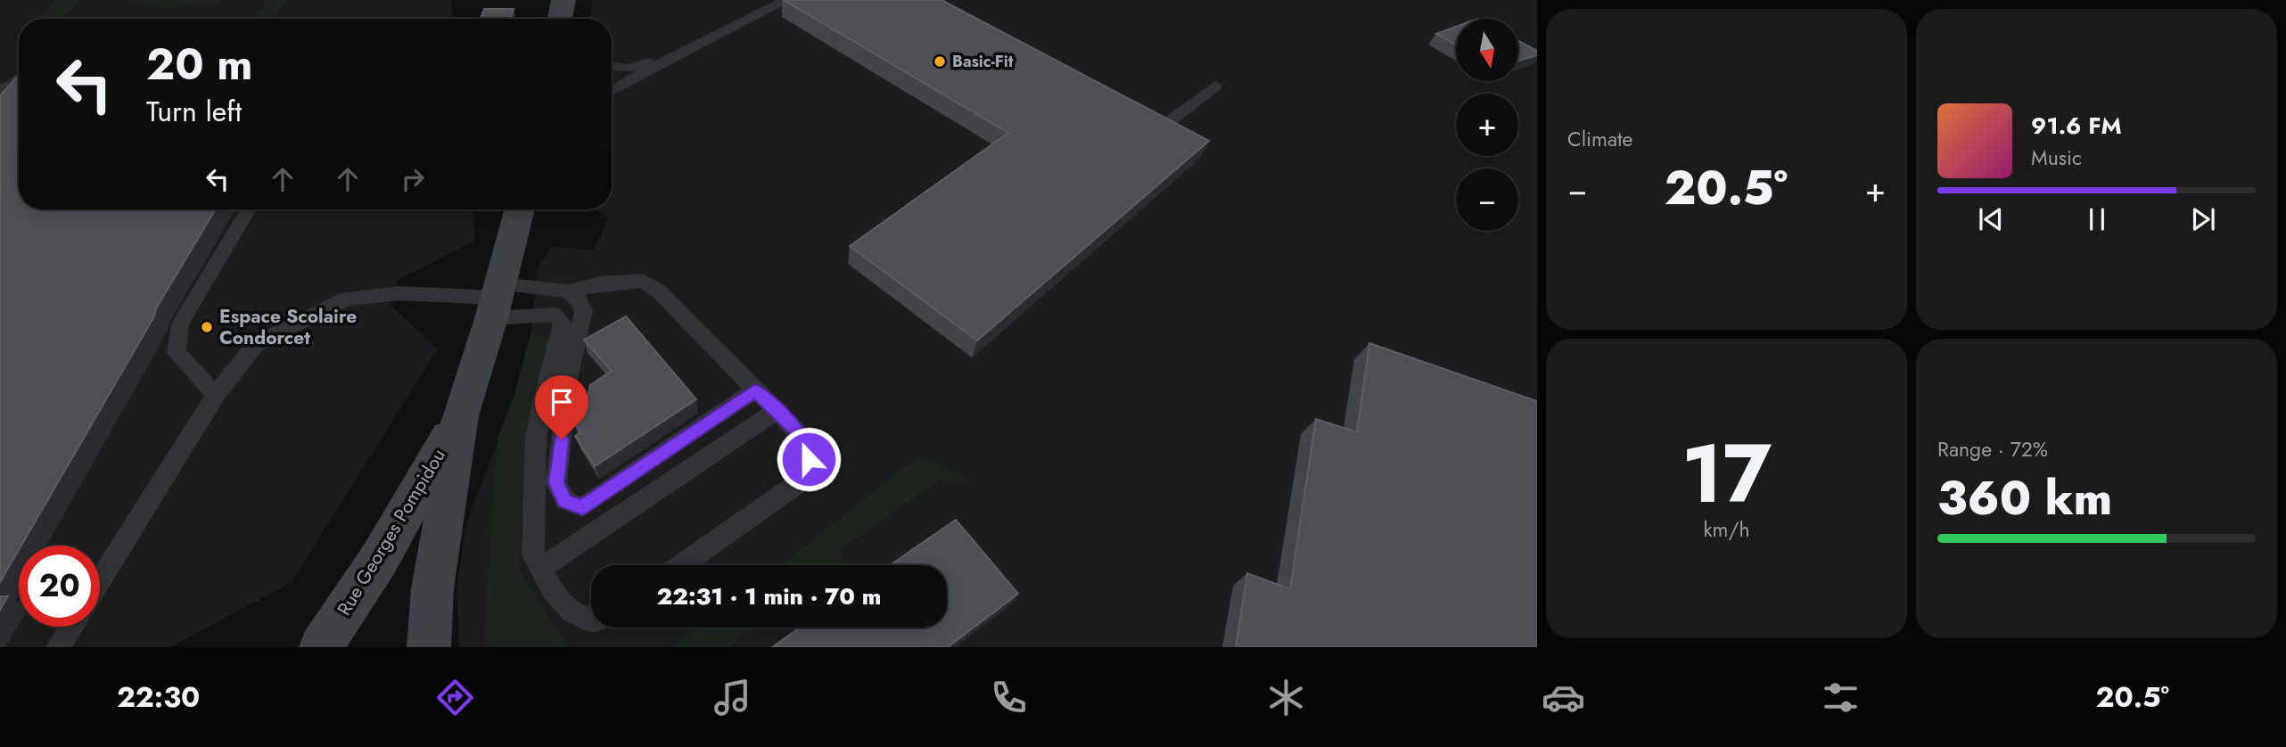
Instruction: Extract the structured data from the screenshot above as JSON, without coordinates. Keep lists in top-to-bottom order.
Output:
{
  "streets": {
    "main road": ["Rue Georges Pompidou"]
  },
  "places": ["Basic-Fit", "Espace Scolaire Condorcet"],
  "north": "bottom",
  "page": {
    "tile": [
      "Climate",
      ["17", "km/h"],
      ["Range · 72%", "360 km"]
    ],
    "map_buttons": ["+", "−"],
    "turn": ["20 m", "Turn left"],
    "song": ["91.6 FM", "Music"],
    "heat": ["−", "20.5°", "+"],
    "limit": "20",
    "trip": "22:31 · 1 min · 70 m",
    "tabs": ["22:30", "20.5°"]
  }
}
